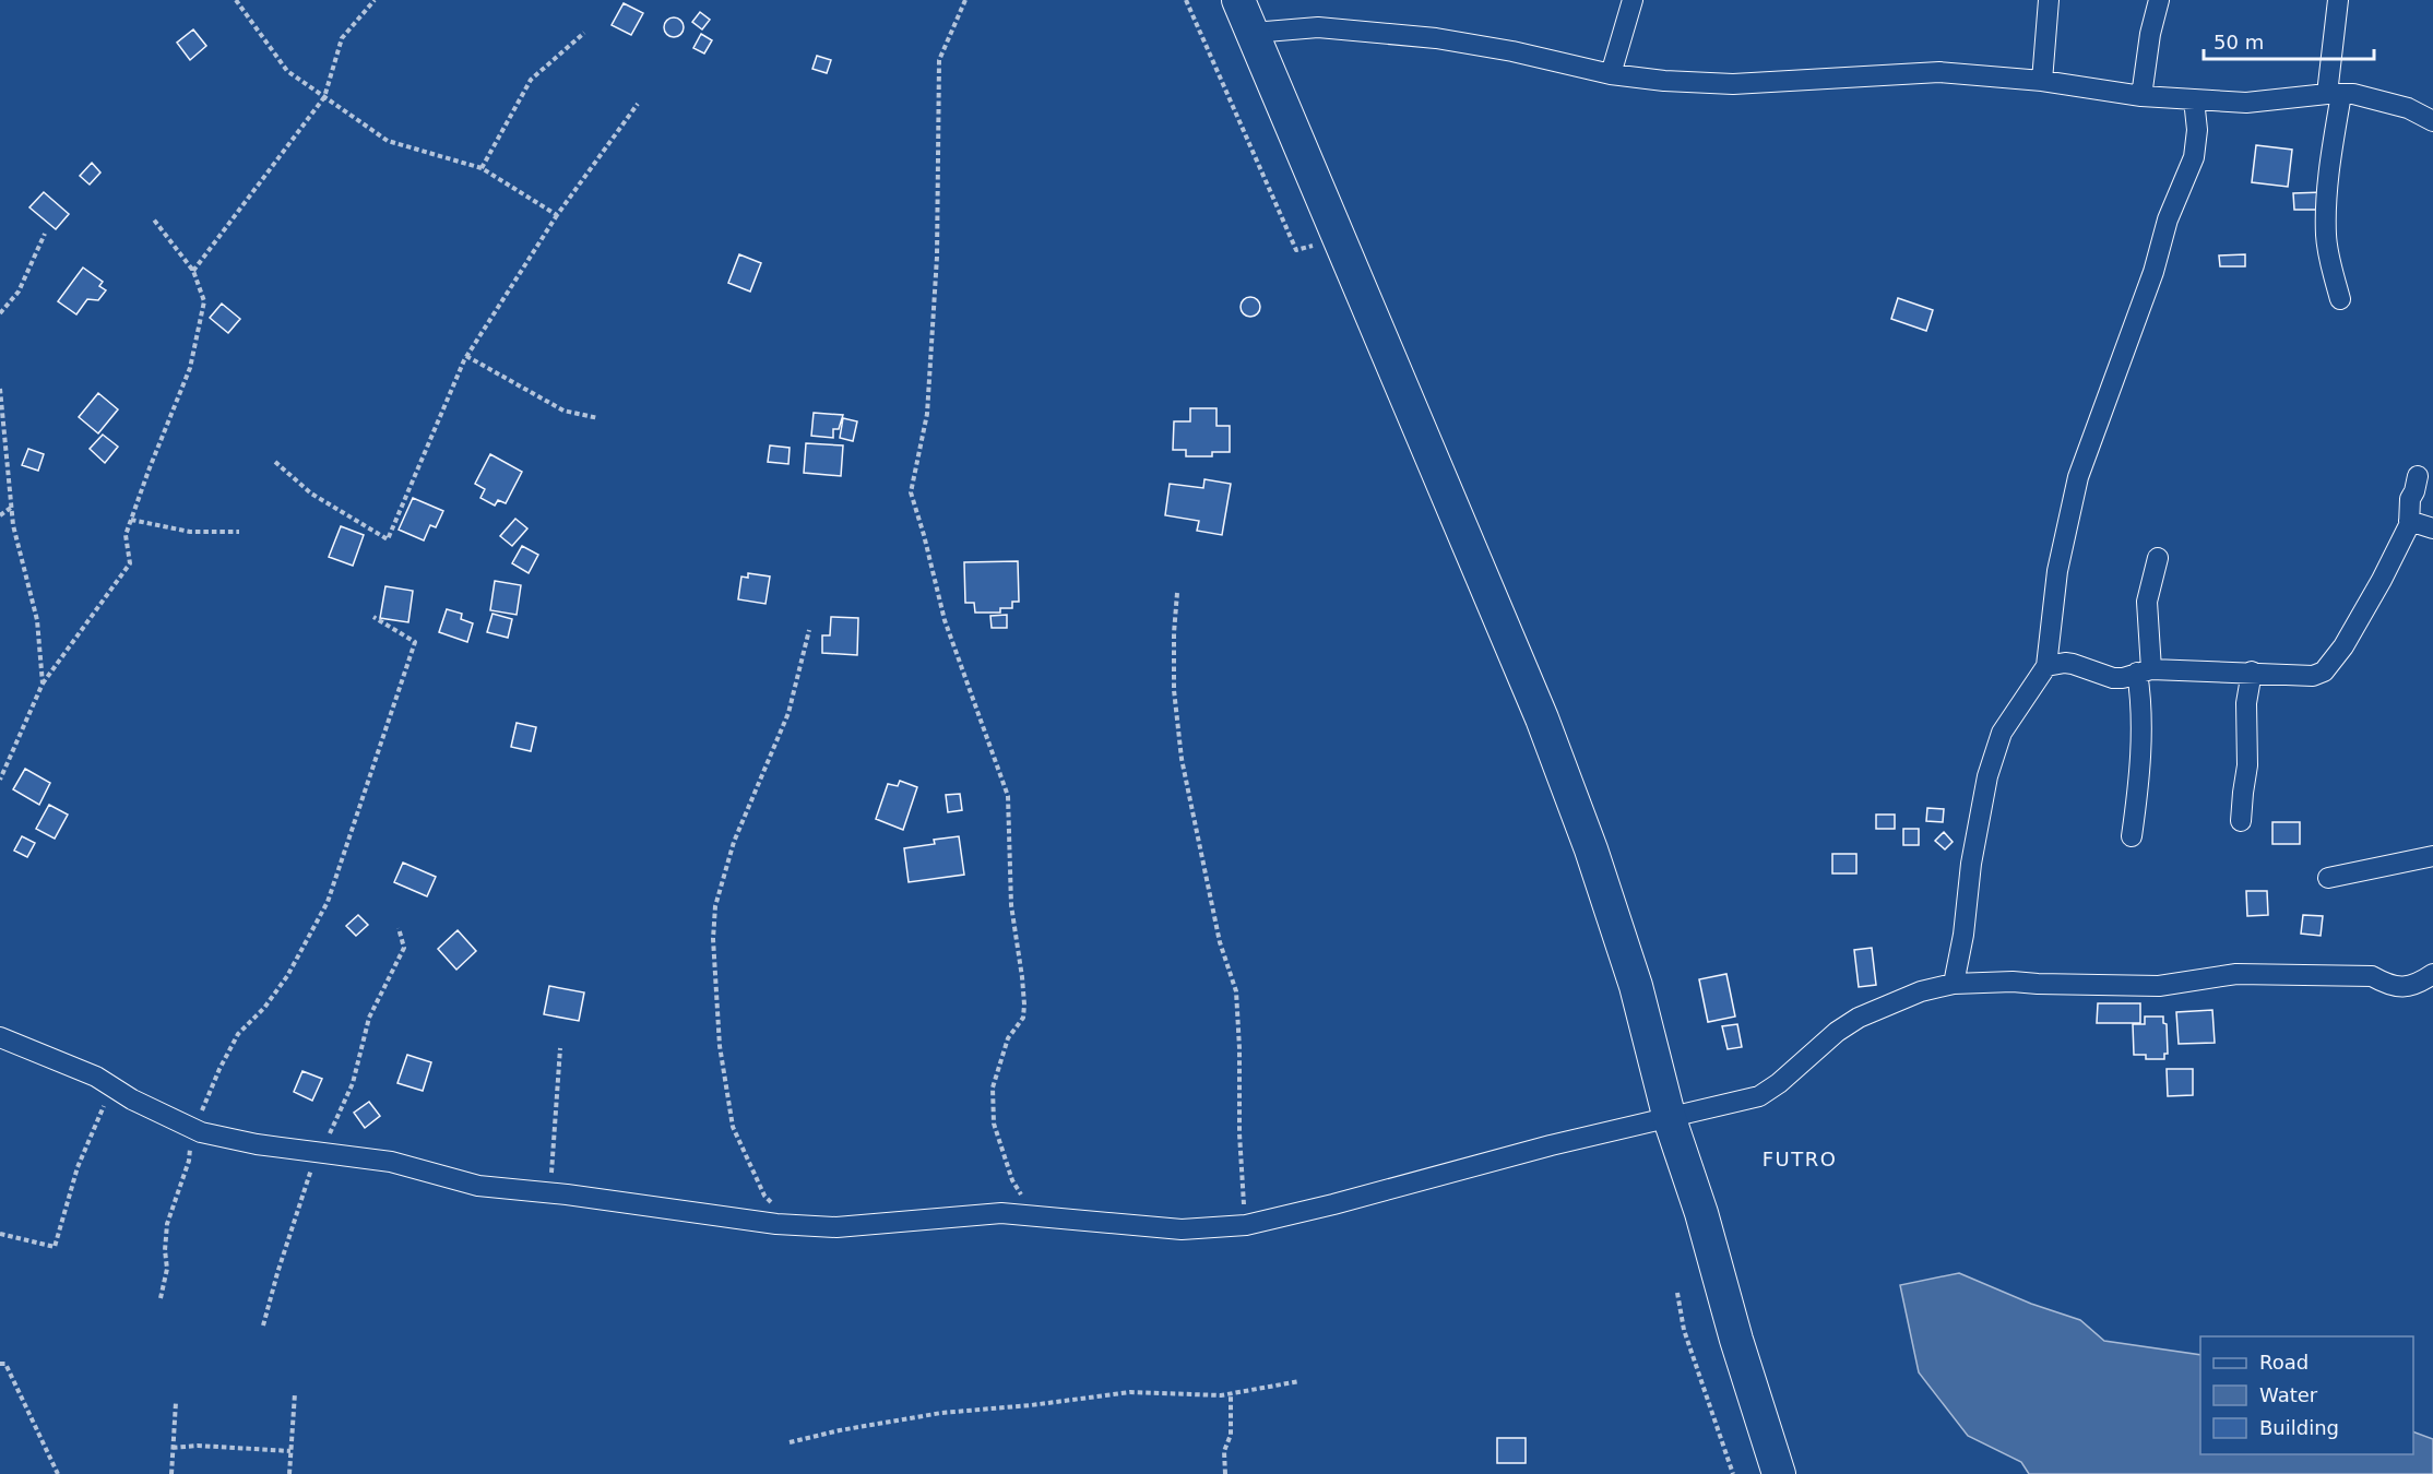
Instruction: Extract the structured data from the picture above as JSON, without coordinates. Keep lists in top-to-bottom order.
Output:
{
  "districts": ["FUTRO"],
  "legend": ["Road", "Water", "Building"],
  "scale_bar": "50 m"
}
